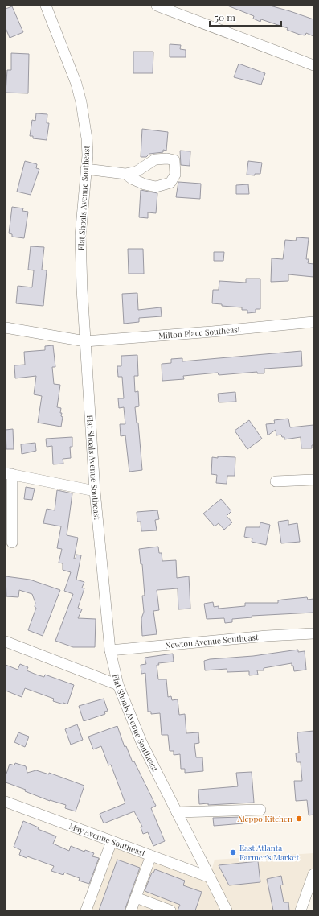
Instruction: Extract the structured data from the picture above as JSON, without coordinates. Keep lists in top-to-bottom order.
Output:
{
  "streets": {
    "street": [
      "Flat Shoals Avenue Southeast",
      "Milton Place Southeast",
      "Newton Avenue Southeast",
      "May Avenue Southeast"
    ]
  },
  "crossings": [
    ["Flat Shoals Avenue Southeast", "Milton Place Southeast"],
    ["Flat Shoals Avenue Southeast", "Newton Avenue Southeast"],
    ["Flat Shoals Avenue Southeast", "May Avenue Southeast"]
  ],
  "places": ["Aleppo Kitchen", "East Atlanta Farmer's Market"],
  "scale_bar": "50 m"
}
